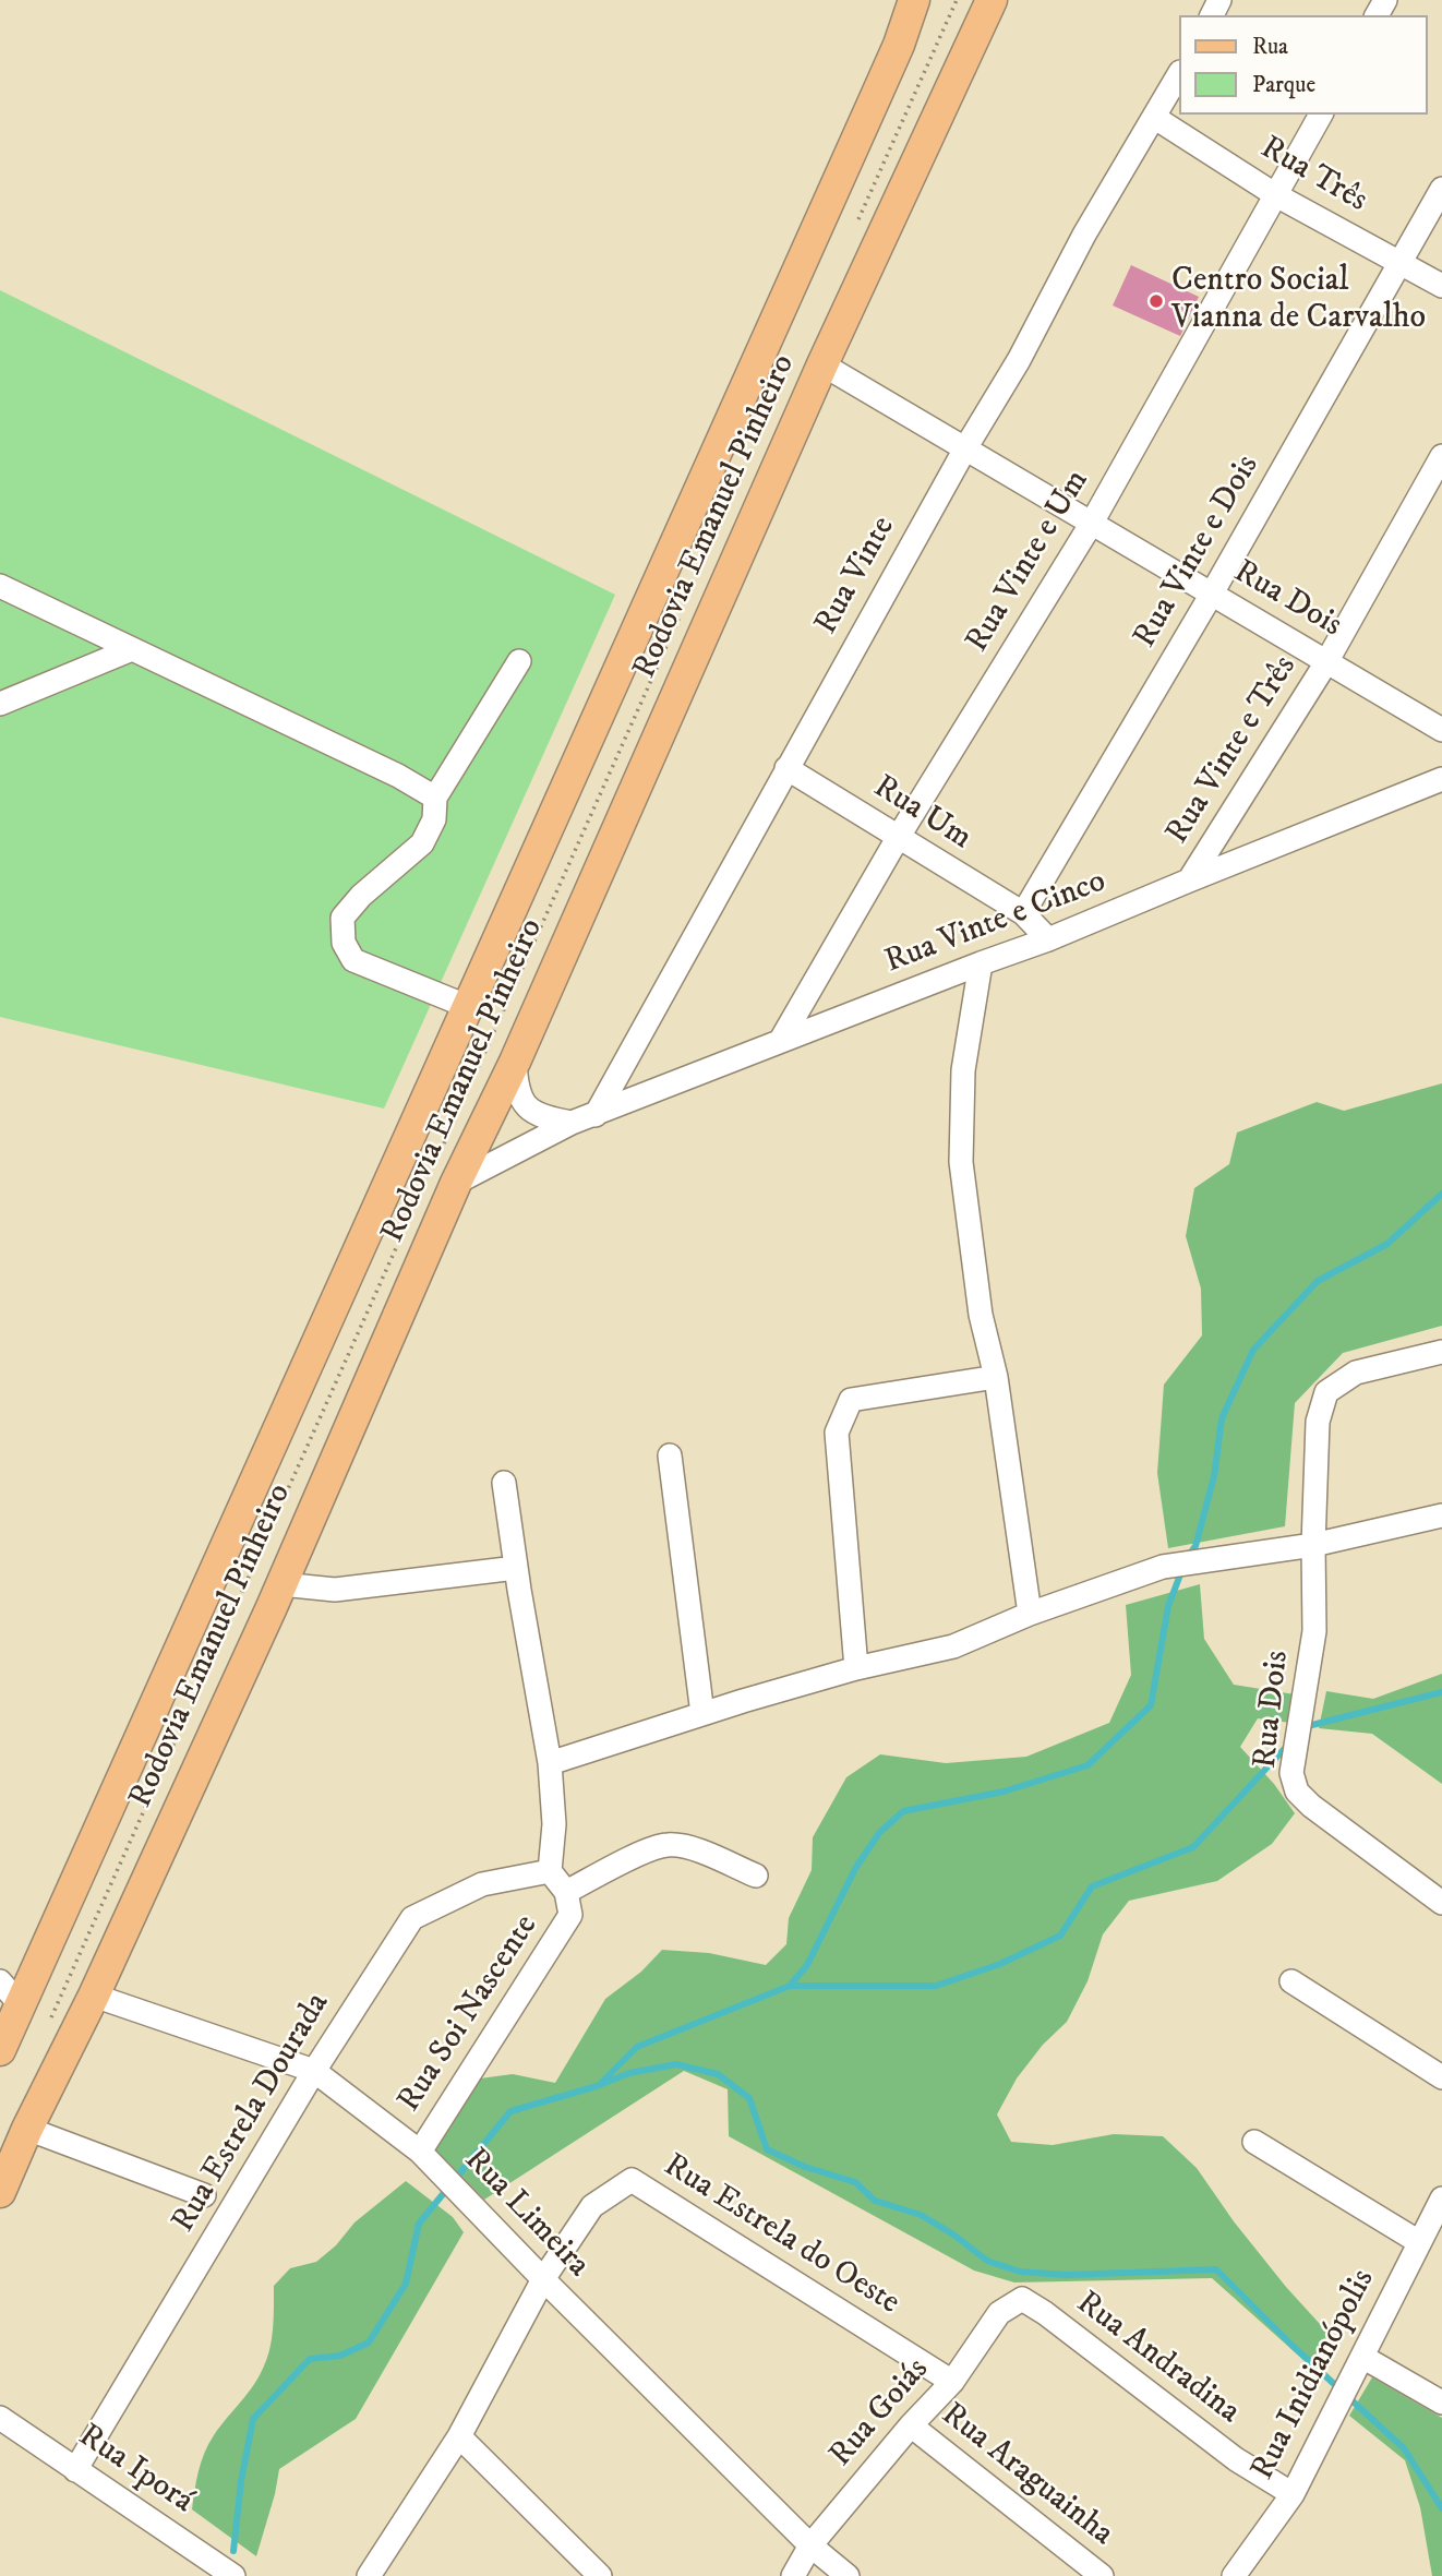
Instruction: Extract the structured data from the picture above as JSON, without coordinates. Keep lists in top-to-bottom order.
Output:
{
  "streets": {
    "main road": ["Rodovia Emanuel Pinheiro"],
    "street": [
      "Rua Três",
      "Rua Vinte e Dois",
      "Rua Vinte e Um",
      "Rua Vinte",
      "Rua Dois",
      "Rua Vinte e Três",
      "Rua Um",
      "Rua Vinte e Cinco",
      "Rua Soi Nascente",
      "Rua Estrela Dourada",
      "Rua Limeira",
      "Rua Estrela do Oeste",
      "Rua Andradina",
      "Rua Inidianópolis",
      "Rua Goiás",
      "Rua Iporá",
      "Rua Araguainha"
    ]
  },
  "crossings": [
    ["Rua Três", "Rua Vinte e Dois"],
    ["Rua Três", "Rua Vinte e Um"],
    ["Rua Três", "Rua Vinte"],
    ["Rodovia Emanuel Pinheiro", "Rua Dois"],
    ["Rodovia Emanuel Pinheiro", "Rua Vinte e Cinco"],
    ["Rodovia Emanuel Pinheiro", "Rua Limeira"],
    ["Rua Vinte e Dois", "Rua Dois"],
    ["Rua Vinte e Dois", "Rua Um"],
    ["Rua Vinte e Um", "Rua Dois"],
    ["Rua Vinte e Um", "Rua Um"],
    ["Rua Vinte e Um", "Rua Vinte e Cinco"],
    ["Rua Vinte", "Rua Dois"],
    ["Rua Vinte", "Rua Um"],
    ["Rua Vinte", "Rua Vinte e Cinco"],
    ["Rua Dois", "Rua Vinte e Três"],
    ["Rua Vinte e Três", "Rua Vinte e Cinco"],
    ["Rua Soi Nascente", "Rua Estrela Dourada"],
    ["Rua Soi Nascente", "Rua Limeira"],
    ["Rua Estrela Dourada", "Rua Limeira"],
    ["Rua Estrela Dourada", "Rua Iporá"],
    ["Rua Limeira", "Rua Estrela do Oeste"],
    ["Rua Limeira", "Rua Goiás"],
    ["Rua Estrela do Oeste", "Rua Goiás"],
    ["Rua Andradina", "Rua Inidianópolis"],
    ["Rua Andradina", "Rua Goiás"],
    ["Rua Goiás", "Rua Araguainha"]
  ],
  "places": ["Centro Social Vianna de Carvalho"],
  "legend": ["Rua", "Parque"]
}
